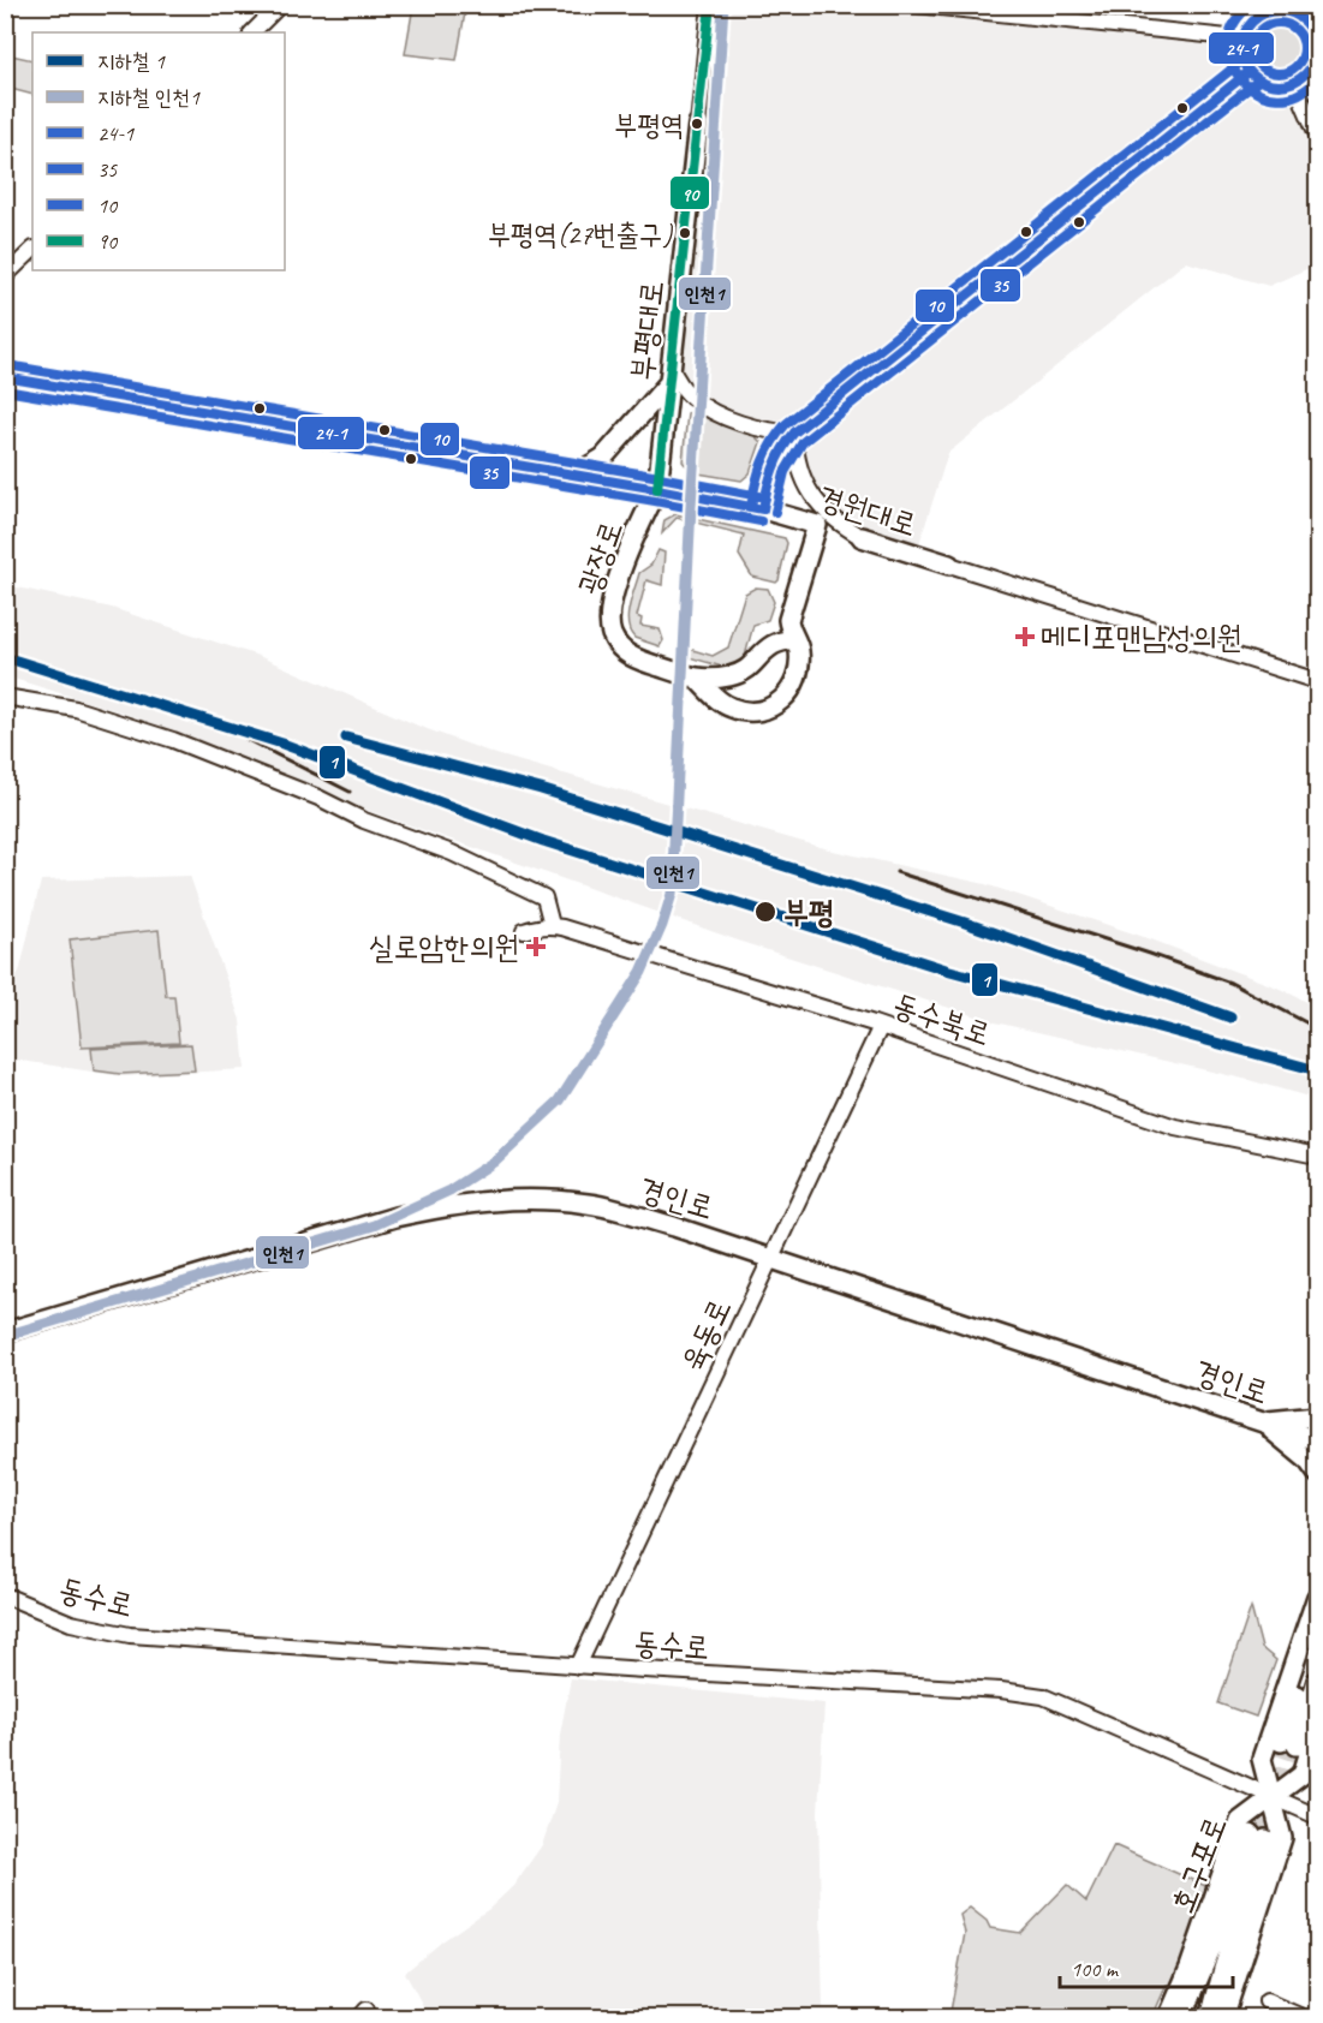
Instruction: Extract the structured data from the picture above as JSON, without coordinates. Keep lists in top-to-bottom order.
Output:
{
  "streets": {
    "main road": [
      "부평대로",
      "경원대로",
      "광장로",
      "경인로",
      "호구포로"
    ],
    "street": ["동수북로", "육동로", "동수로"]
  },
  "crossings": [
    ["부평대로", "경원대로"],
    ["부평대로", "광장로"],
    ["경원대로", "광장로"],
    ["동수북로", "육동로"],
    ["경인로", "육동로"],
    ["육동로", "동수로"],
    ["동수로", "호구포로"]
  ],
  "places": {
    "other": ["부평역", "부평역(27번출구)", "부평"],
    "health": ["메디포맨남성의원", "실로암한의원"]
  },
  "lines": [
    "metro line 인천1",
    "transit line 35",
    "transit line 90",
    "transit line 24-1",
    "transit line 10",
    "metro line 1"
  ],
  "legend": [
    "지하철 1",
    "지하철 인천1",
    "24-1",
    "35",
    "10",
    "90"
  ],
  "scale_bar": "100 m"
}
